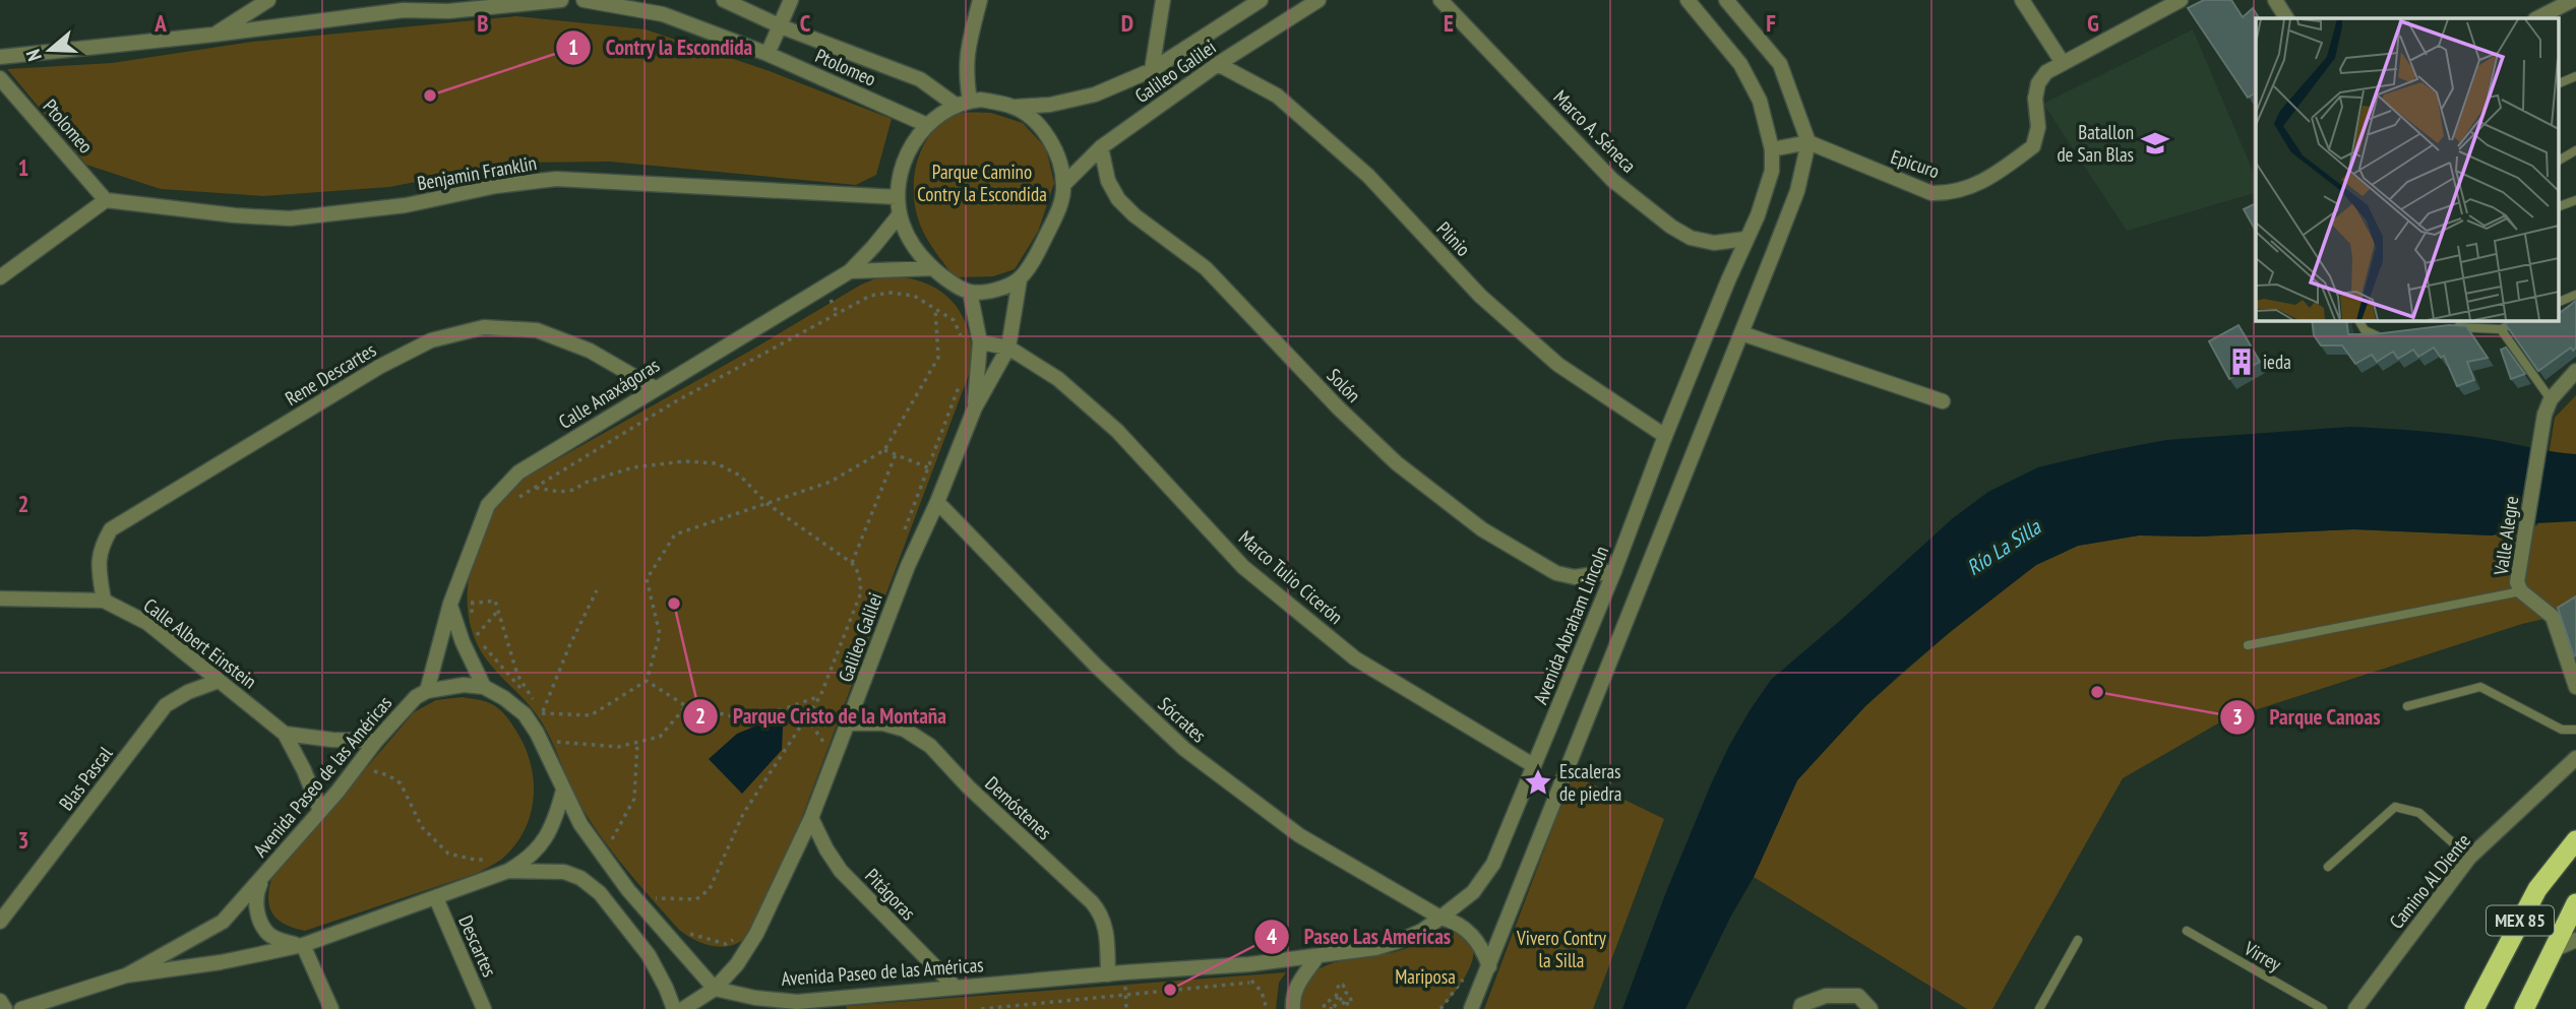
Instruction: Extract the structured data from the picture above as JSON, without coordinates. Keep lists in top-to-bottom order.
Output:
{
  "streets": {
    "highway": ["MEX 85"],
    "street": [
      "Ptolomeo",
      "Galileo Galilei",
      "Marco A. Séneca",
      "Epicuro",
      "Benjamin Franklin",
      "Plinio",
      "Rene Descartes",
      "Solón",
      "Calle Anaxágoras",
      "Valle Alegre",
      "Marco Tulio Cicerón",
      "Avenida Abraham Lincoln",
      "Calle Albert Einstein",
      "Sócrates",
      "Avenida Paseo de las Américas",
      "Blas Pascal",
      "Demóstenes",
      "Camino Al Diente",
      "Pitágoras",
      "Descartes"
    ],
    "lane": ["Virrey"]
  },
  "crossings": [
    ["Ptolomeo", "Galileo Galilei"],
    ["Ptolomeo", "Benjamin Franklin"],
    ["Ptolomeo", "Calle Anaxágoras"],
    ["Galileo Galilei", "Benjamin Franklin"],
    ["Galileo Galilei", "Plinio"],
    ["Galileo Galilei", "Solón"],
    ["Galileo Galilei", "Calle Anaxágoras"],
    ["Galileo Galilei", "Marco Tulio Cicerón"],
    ["Galileo Galilei", "Sócrates"],
    ["Galileo Galilei", "Avenida Paseo de las Américas"],
    ["Galileo Galilei", "Demóstenes"],
    ["Galileo Galilei", "Pitágoras"],
    ["Marco A. Séneca", "Avenida Abraham Lincoln"],
    ["Benjamin Franklin", "Calle Anaxágoras"],
    ["Plinio", "Avenida Abraham Lincoln"],
    ["Rene Descartes", "Calle Anaxágoras"],
    ["Rene Descartes", "Calle Albert Einstein"],
    ["Solón", "Avenida Abraham Lincoln"],
    ["Calle Anaxágoras", "Avenida Paseo de las Américas"],
    ["Marco Tulio Cicerón", "Avenida Abraham Lincoln"],
    ["Avenida Abraham Lincoln", "Sócrates"],
    ["Avenida Abraham Lincoln", "Avenida Paseo de las Américas"],
    ["Calle Albert Einstein", "Avenida Paseo de las Américas"],
    ["Calle Albert Einstein", "Blas Pascal"],
    ["Avenida Paseo de las Américas", "Demóstenes"],
    ["Avenida Paseo de las Américas", "Pitágoras"],
    ["Avenida Paseo de las Américas", "Descartes"]
  ],
  "water": ["Río La Silla"],
  "parks": ["Parque Camino Contry la Escondida", "Vivero Contry la Silla", "Mariposa"],
  "places": {
    "other": [
      "Contry la Escondida",
      "Parque Cristo de la Montaña",
      "Parque Canoas",
      "Paseo Las Americas"
    ],
    "school or university": ["Batallon de San Blas"],
    "building": ["ieda"],
    "place": ["Escaleras de piedra"]
  },
  "north": "left",
  "grid": {
    "columns": [
      "A",
      "B",
      "C",
      "D",
      "E",
      "F",
      "G"
    ],
    "rows": ["1", "2", "3"]
  }
}
